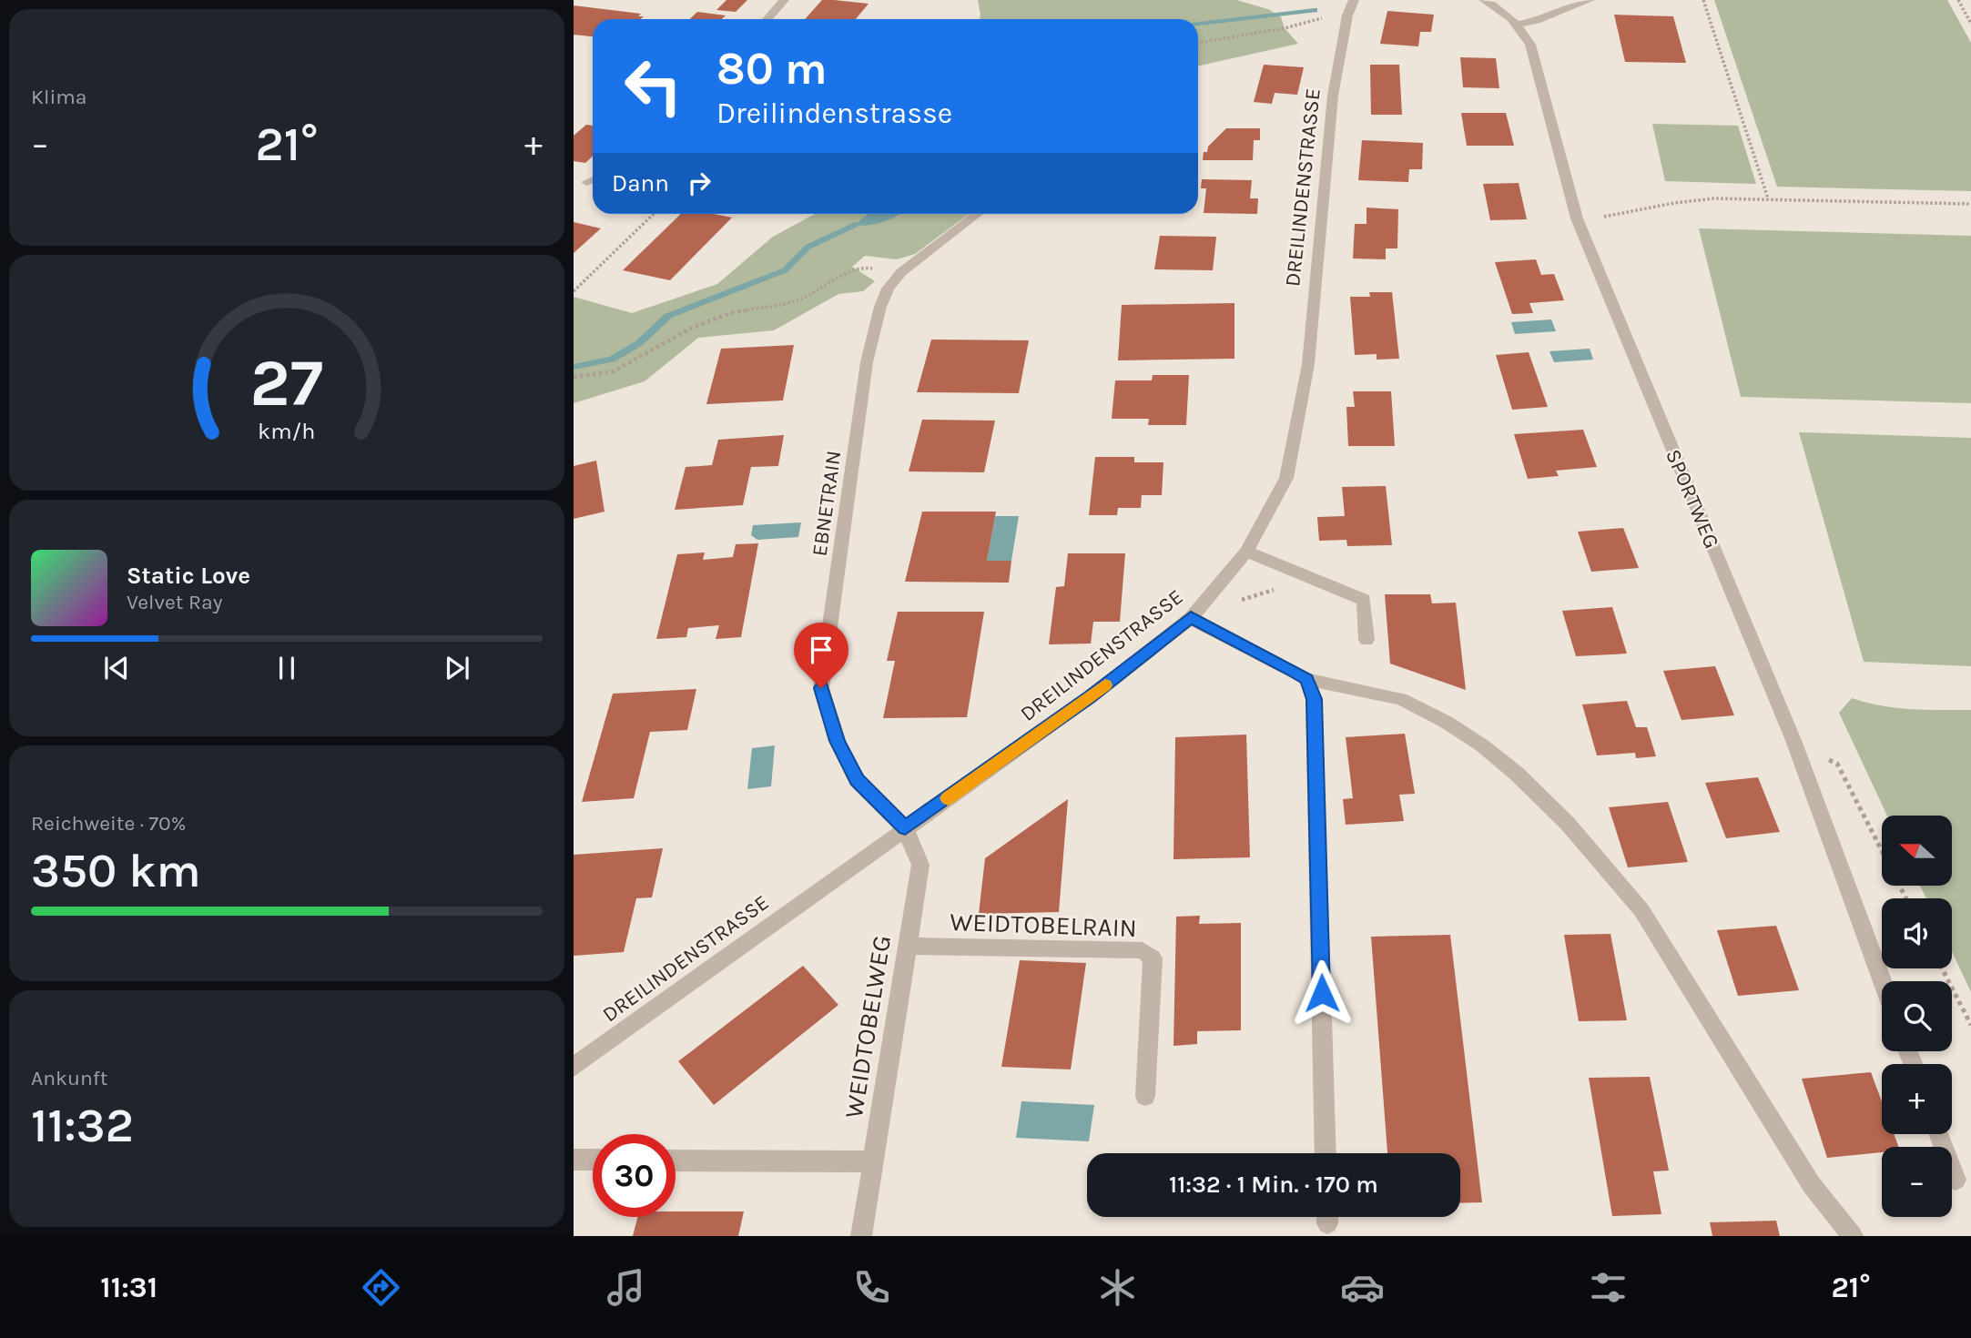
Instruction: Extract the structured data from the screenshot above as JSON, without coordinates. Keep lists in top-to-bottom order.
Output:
{
  "streets": {
    "street": [
      "DREILINDENSTRASSE",
      "SPORTWEG",
      "EBNETRAIN",
      "WEIDTOBELRAIN",
      "WEIDTOBELWEG"
    ]
  },
  "crossings": [
    ["DREILINDENSTRASSE", "EBNETRAIN"],
    ["DREILINDENSTRASSE", "WEIDTOBELWEG"],
    ["EBNETRAIN", "WEIDTOBELWEG"],
    ["WEIDTOBELRAIN", "WEIDTOBELWEG"]
  ],
  "north": "left",
  "page": {
    "tile": [
      "Klima",
      ["Reichweite · 70%", "350 km"],
      ["Ankunft", "11:32"]
    ],
    "turn": ["80 m", "Dreilindenstrasse"],
    "heat": ["−", "21°", "+"],
    "then": "Dann",
    "song": ["Static Love", "Velvet Ray"],
    "map_buttons": ["+", "−"],
    "limit": "30",
    "trip": "11:32 · 1 Min. · 170 m",
    "tabs": ["11:31", "21°"],
    "gauge": ["27", "km/h"]
  }
}
